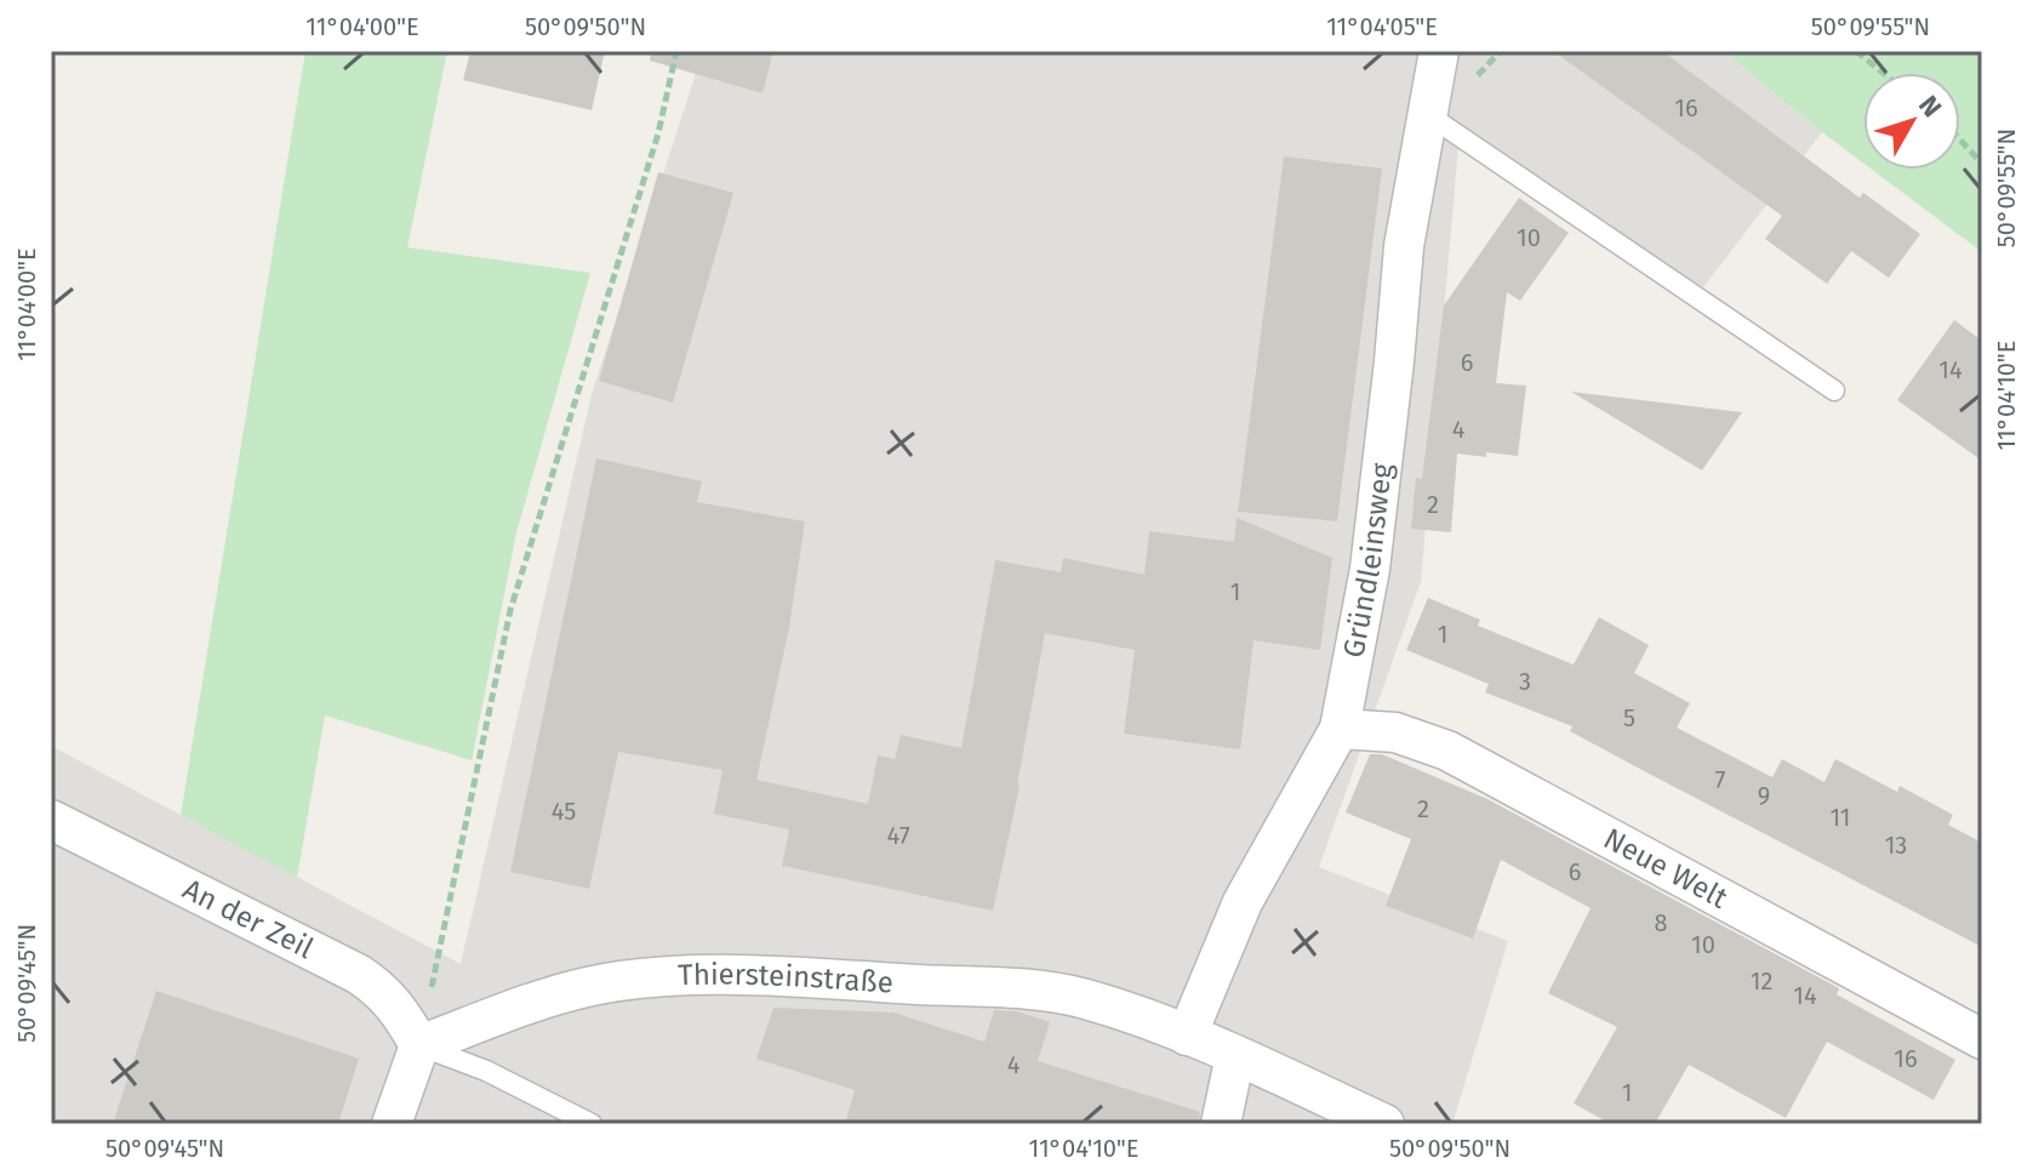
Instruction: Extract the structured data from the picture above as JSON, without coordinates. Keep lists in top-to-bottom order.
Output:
{
  "streets": {
    "street": [
      "Gründleinsweg",
      "Neue Welt",
      "An der Zeil",
      "Thiersteinstraße"
    ]
  },
  "crossings": [
    ["Gründleinsweg", "Neue Welt"],
    ["Gründleinsweg", "Thiersteinstraße"],
    ["An der Zeil", "Thiersteinstraße"]
  ],
  "house_numbers": [
    "16",
    "10",
    "6",
    "14",
    "4",
    "2",
    "1",
    "1",
    "3",
    "5",
    "7",
    "9",
    "2",
    "45",
    "11",
    "47",
    "13",
    "6",
    "8",
    "10",
    "12",
    "14",
    "16",
    "4",
    "1"
  ],
  "north": "top right",
  "coordinates": [
    "11°04'00\"E",
    "50°09'50\"N",
    "11°04'05\"E",
    "50°09'55\"N",
    "11°04'10\"E",
    "50°09'45\"N"
  ]
}
